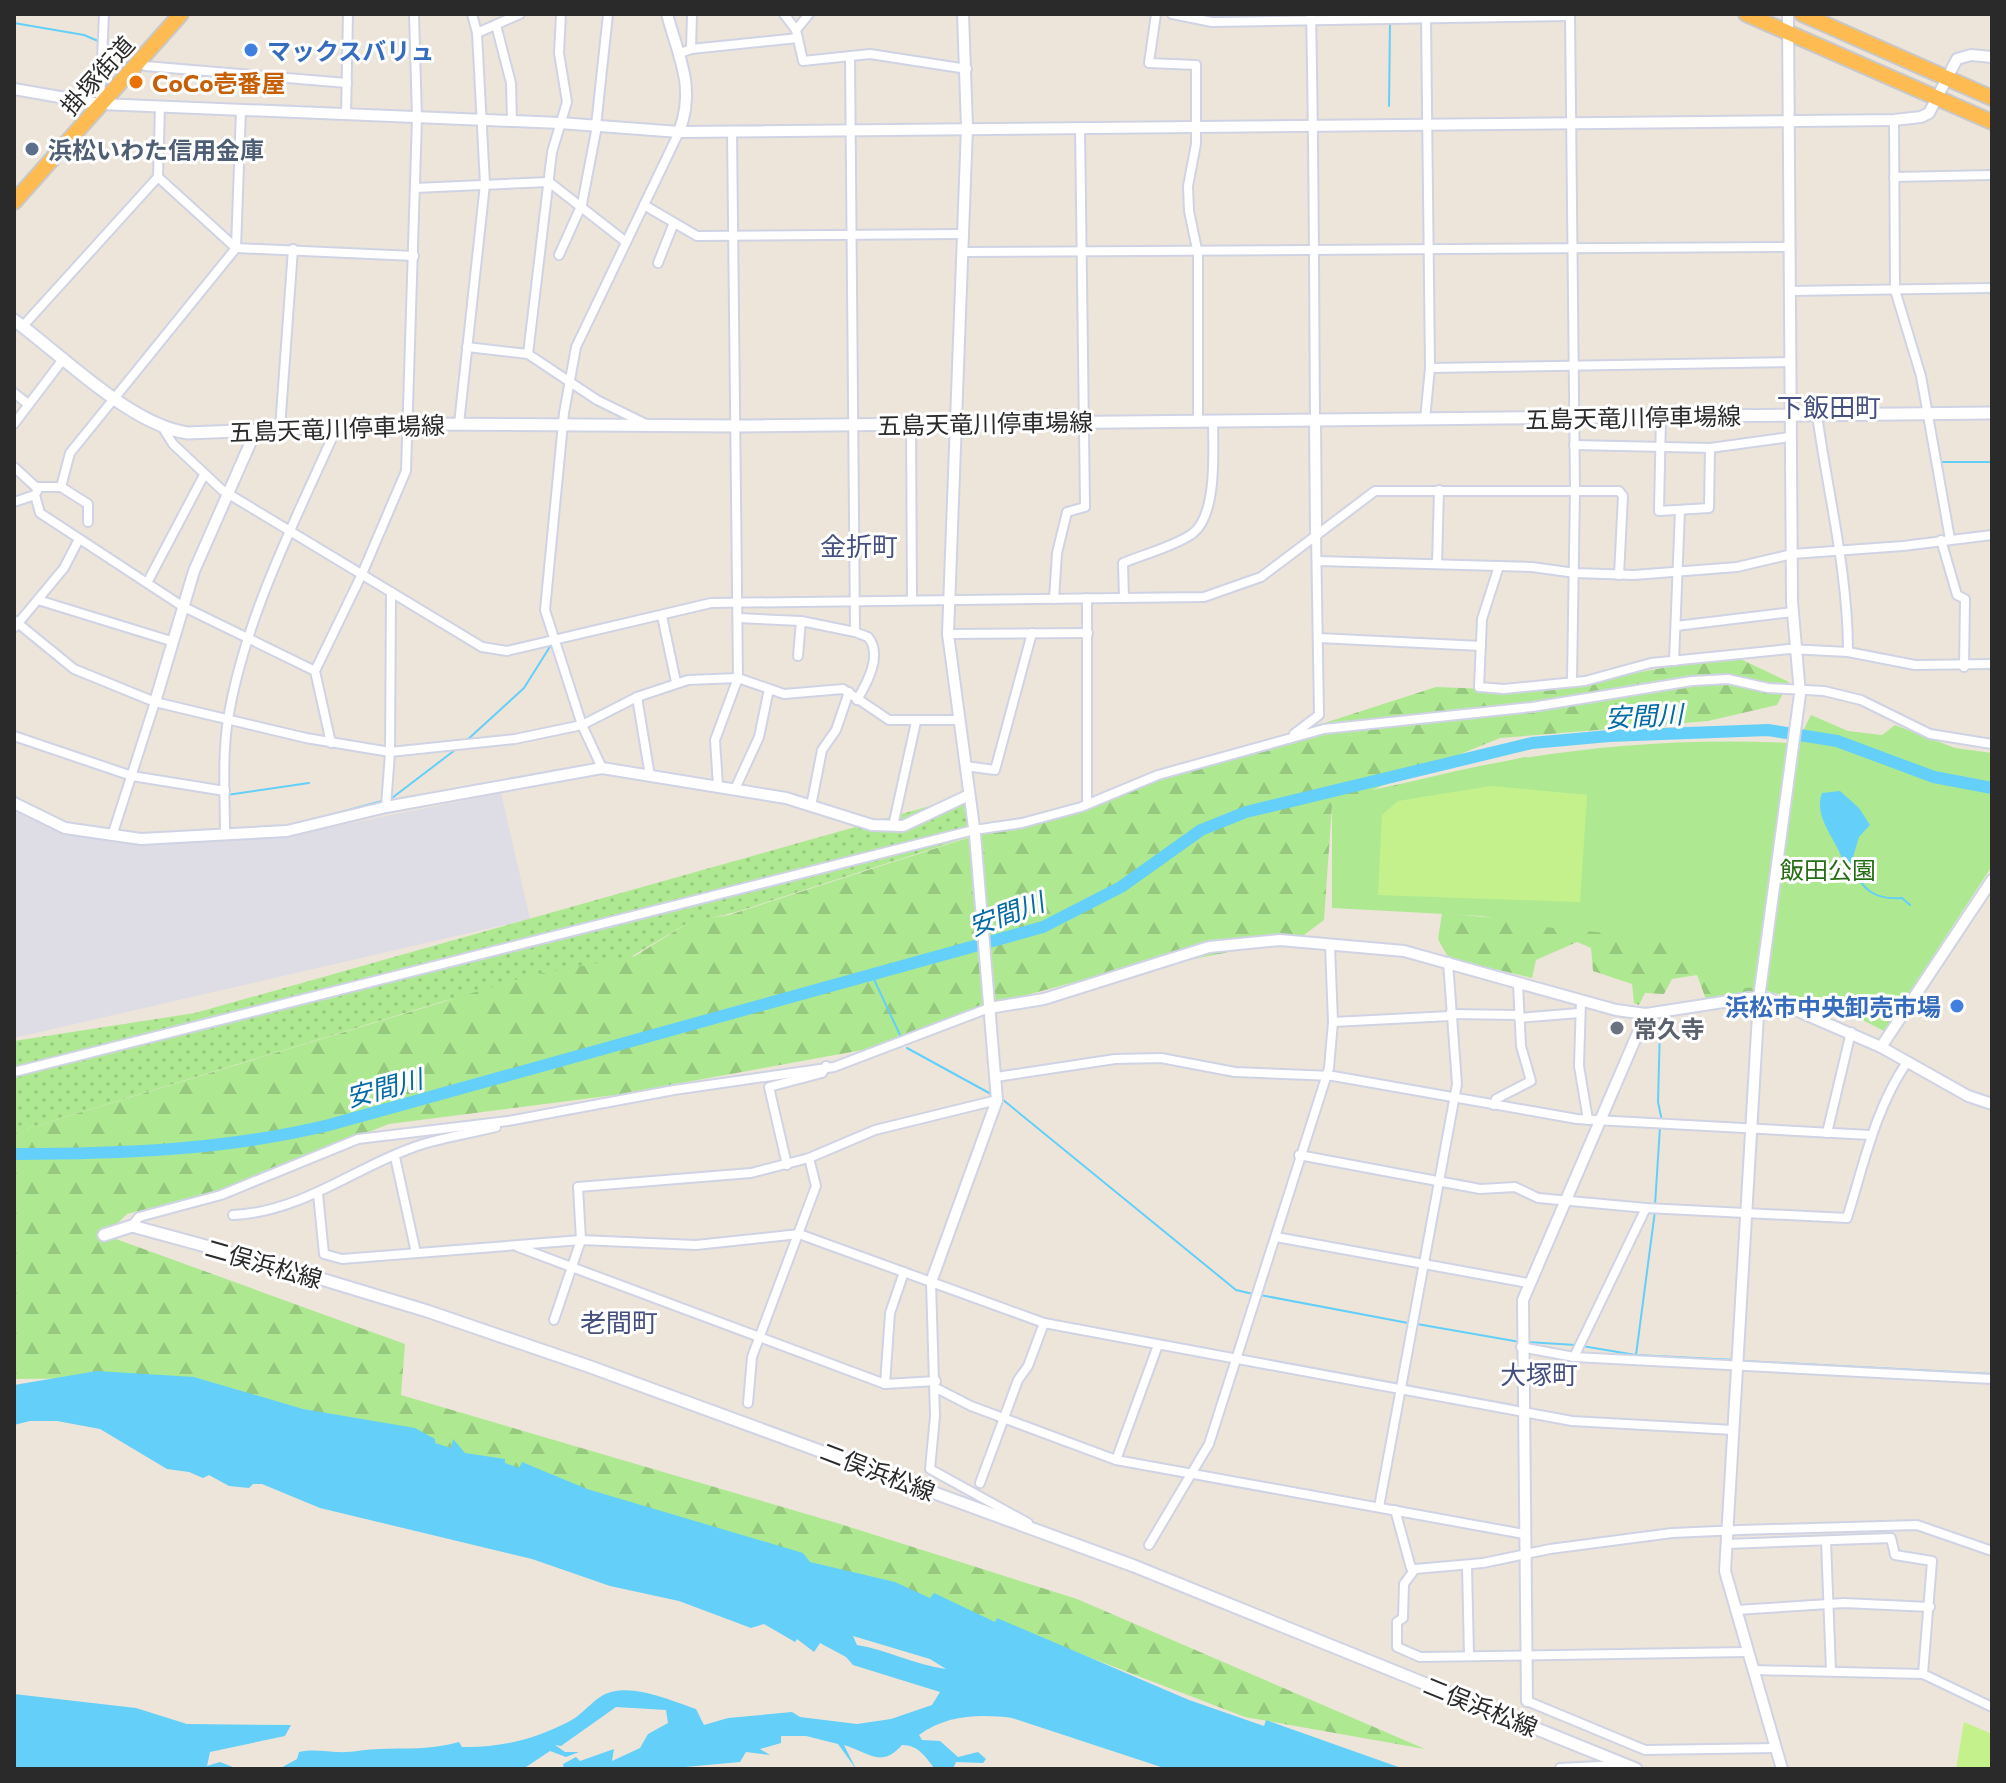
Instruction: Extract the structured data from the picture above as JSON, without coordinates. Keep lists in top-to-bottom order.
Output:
{
  "streets": {
    "highway": ["掛塚街道"],
    "main road": ["五島天竜川停車場線", "二俣浜松線"]
  },
  "districts": [
    "下飯田町",
    "金折町",
    "老間町",
    "大塚町"
  ],
  "water": ["安間川"],
  "parks": ["飯田公園"],
  "places": [
    "マックスバリュ",
    "CoCo壱番屋",
    "浜松いわた信用金庫",
    "浜松市中央卸売市場",
    "常久寺"
  ]
}
